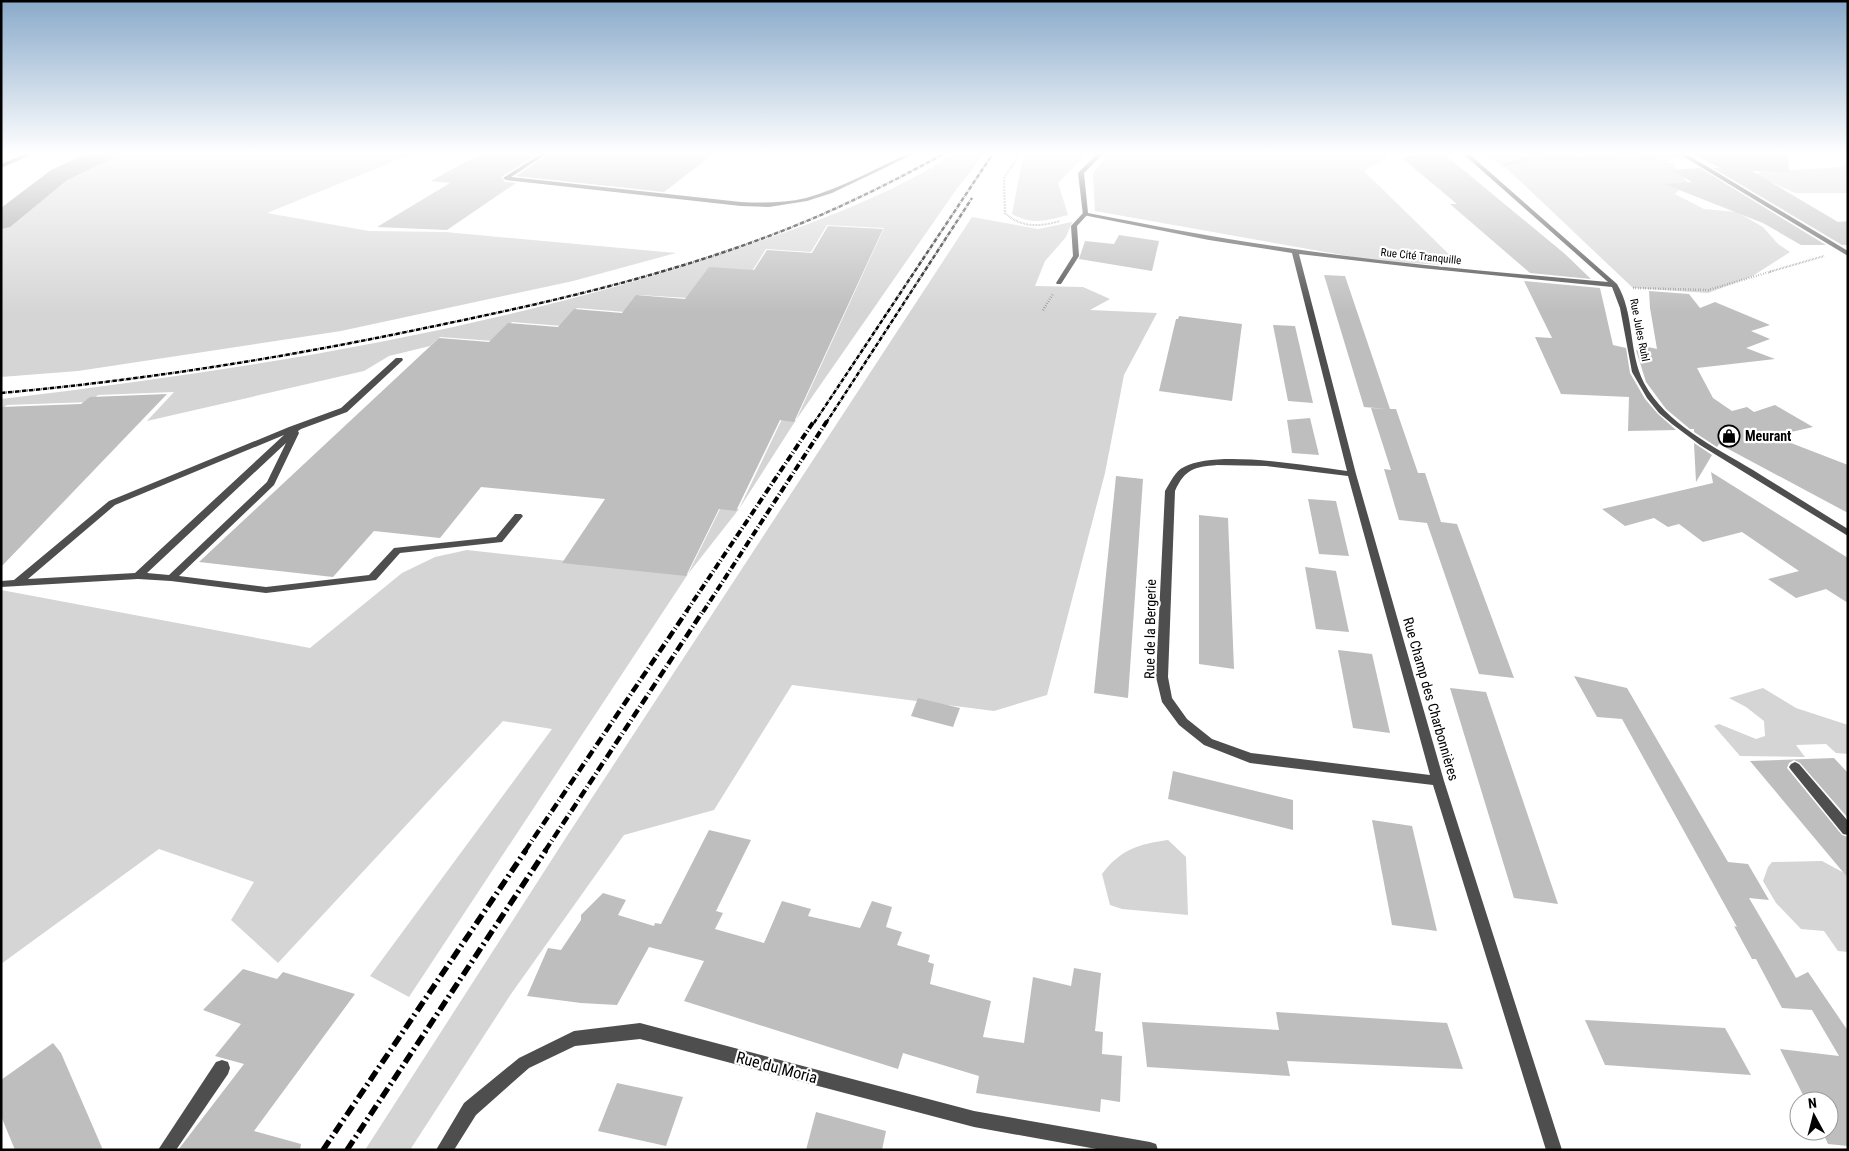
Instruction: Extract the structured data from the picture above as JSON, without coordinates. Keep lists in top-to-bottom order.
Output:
{
  "streets": {
    "street": [
      "Rue Cité Tranquille",
      "Rue Jules Ruhl",
      "Rue de la Bergerie",
      "Rue Champ des Charbonnières",
      "Rue du Moria"
    ]
  },
  "crossings": [
    ["Rue Cité Tranquille", "Rue Jules Ruhl"],
    ["Rue Cité Tranquille", "Rue Champ des Charbonnières"],
    ["Rue de la Bergerie", "Rue Champ des Charbonnières"]
  ],
  "places": {
    "shop": ["Meurant"]
  },
  "north": "top"
}
